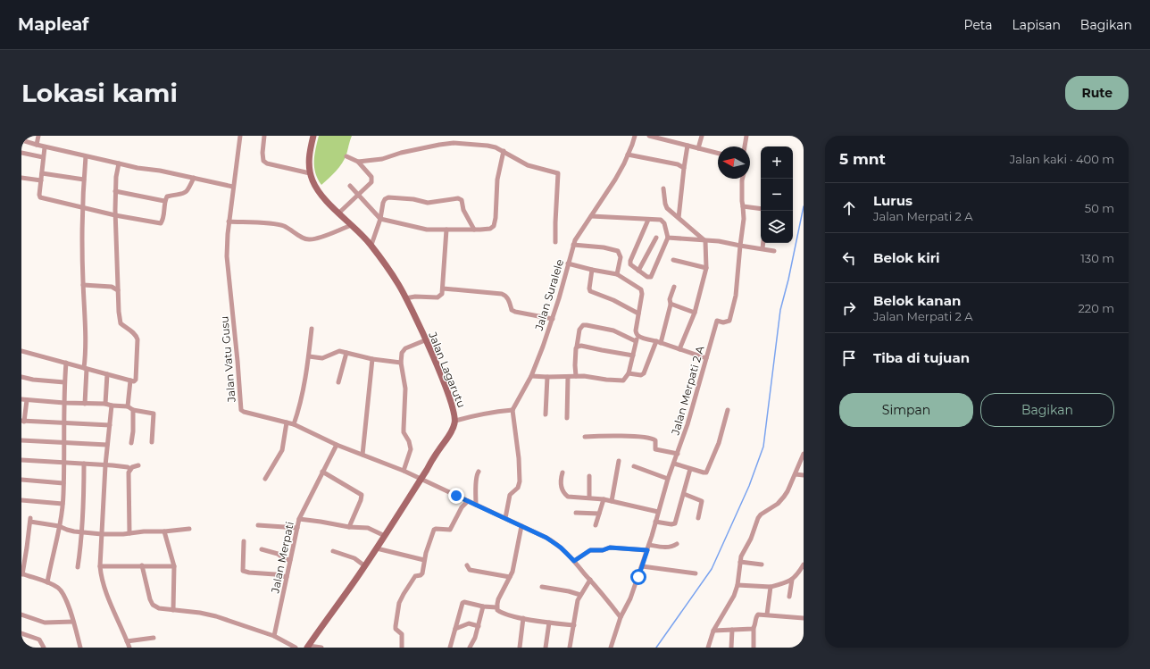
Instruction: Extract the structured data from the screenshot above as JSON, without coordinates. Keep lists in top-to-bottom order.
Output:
{
  "streets": {
    "street": [
      "Jalan Suralele",
      "Jalan Vatu Gusu",
      "Jalan Lagarutu",
      "Jalan Merpati 2 A",
      "Jalan Merpati"
    ]
  },
  "crossings": [
    ["Jalan Vatu Gusu", "Jalan Lagarutu"],
    ["Jalan Vatu Gusu", "Jalan Merpati"]
  ],
  "north": "left",
  "page": {
    "header": "Mapleaf",
    "nav": ["Peta", "Lapisan", "Bagikan"],
    "buttons": [
      "Rute",
      ["Simpan", "Bagikan"]
    ],
    "title": "Lokasi kami",
    "heading": ["5 mnt", "Jalan kaki · 400 m"],
    "map_buttons": ["+", "−"],
    "list": [
      ["Lurus", "Jalan Merpati 2 A", "50 m"],
      ["Belok kiri", "130 m"],
      ["Belok kanan", "Jalan Merpati 2 A", "220 m"],
      "Tiba di tujuan"
    ]
  }
}
